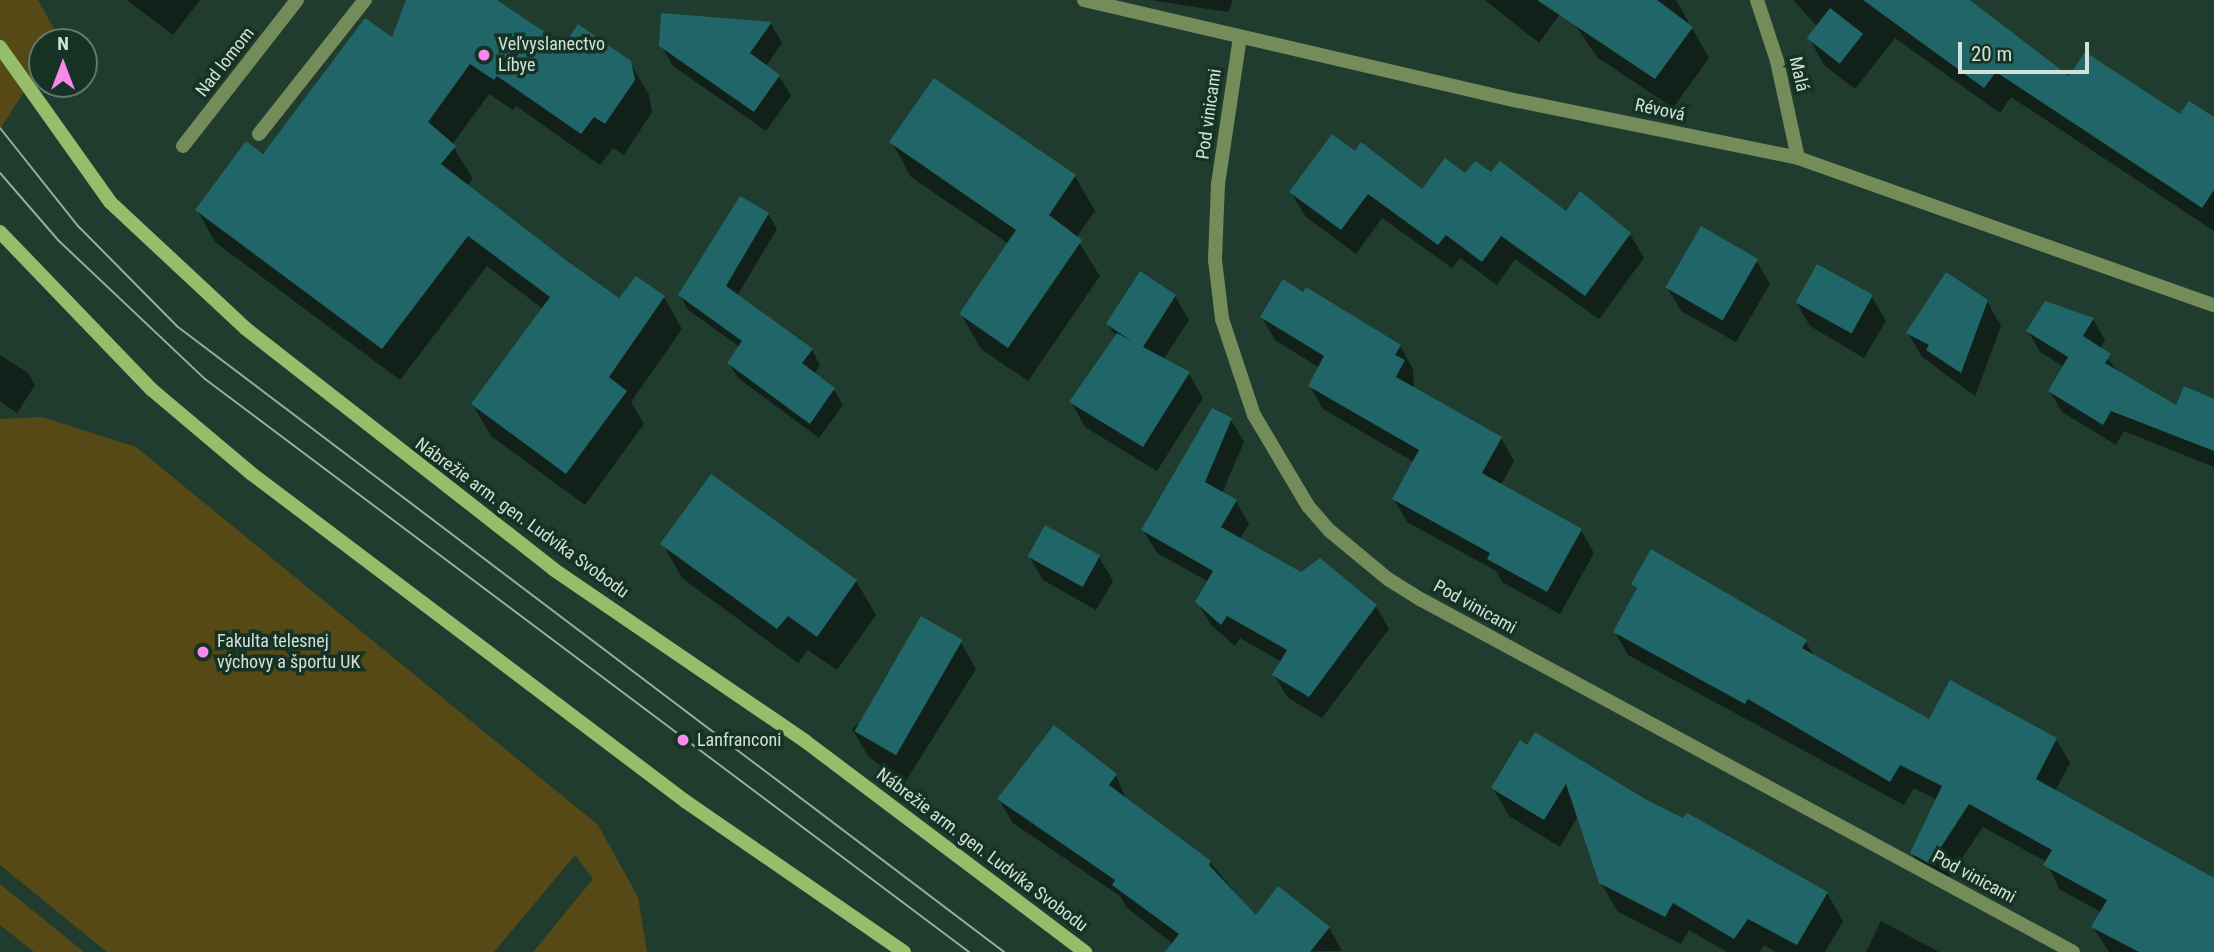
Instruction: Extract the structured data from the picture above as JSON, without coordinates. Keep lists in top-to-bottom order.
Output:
{
  "streets": {
    "main road": ["Nábrežie arm. gen. Ludvíka Svobodu"],
    "street": [
      "Nad lomom",
      "Malá",
      "Révová",
      "Pod vinicami"
    ]
  },
  "crossings": [
    ["Malá", "Révová"],
    ["Révová", "Pod vinicami"]
  ],
  "places": ["Veľvyslanectvo Líbye", "Fakulta telesnej výchovy a športu UK", "Lanfranconi"],
  "scale_bar": "20 m",
  "north": "top"
}
